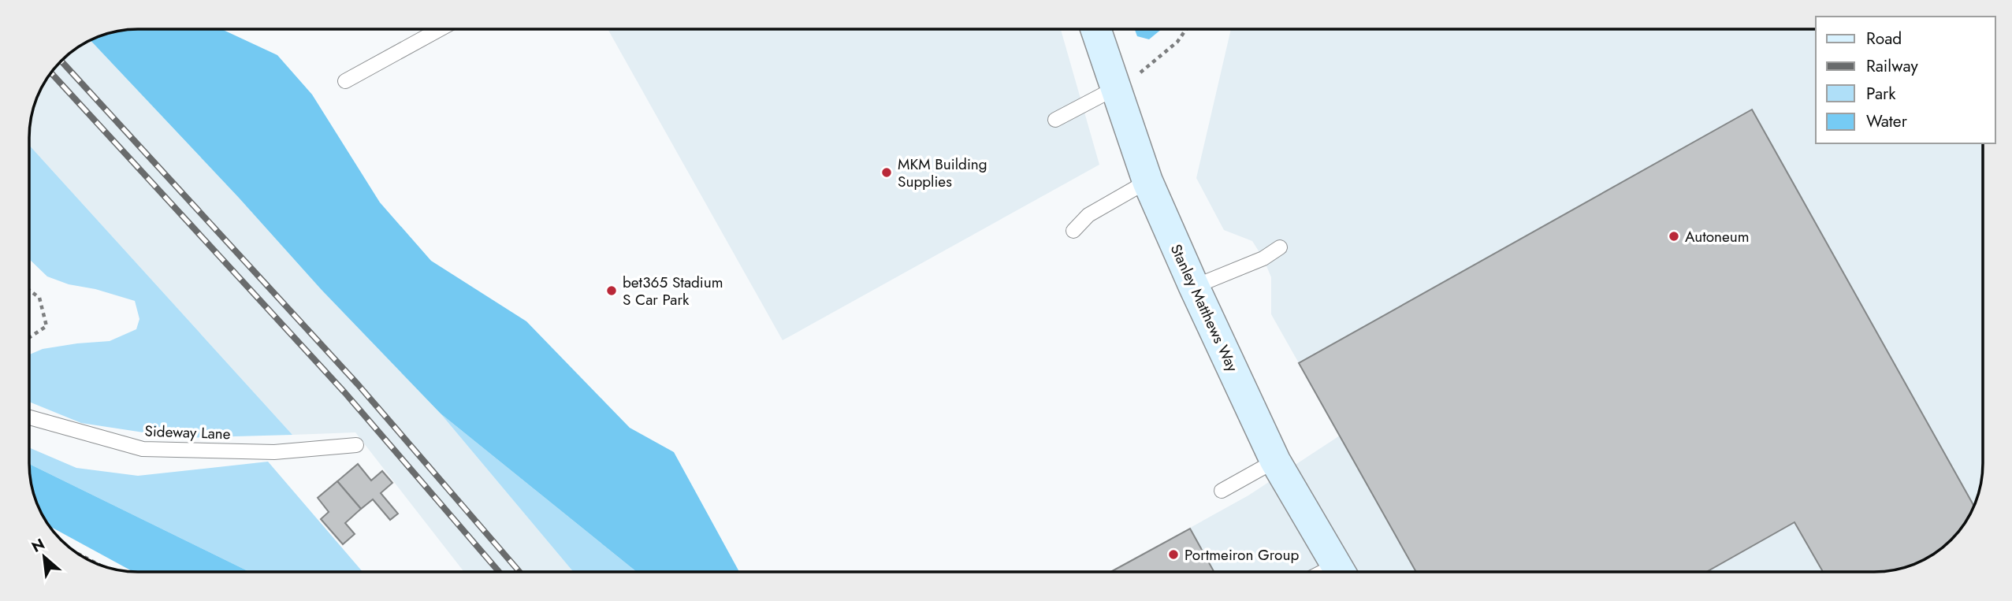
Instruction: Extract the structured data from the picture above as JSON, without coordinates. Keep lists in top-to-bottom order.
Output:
{
  "streets": {
    "main road": ["Stanley Matthews Way"],
    "lane": ["Sideway Lane"]
  },
  "places": [
    "MKM Building Supplies",
    "Autoneum",
    "bet365 Stadium S Car Park",
    "Portmeiron Group"
  ],
  "legend": [
    "Road",
    "Railway",
    "Park",
    "Water"
  ],
  "north": "top left"
}
